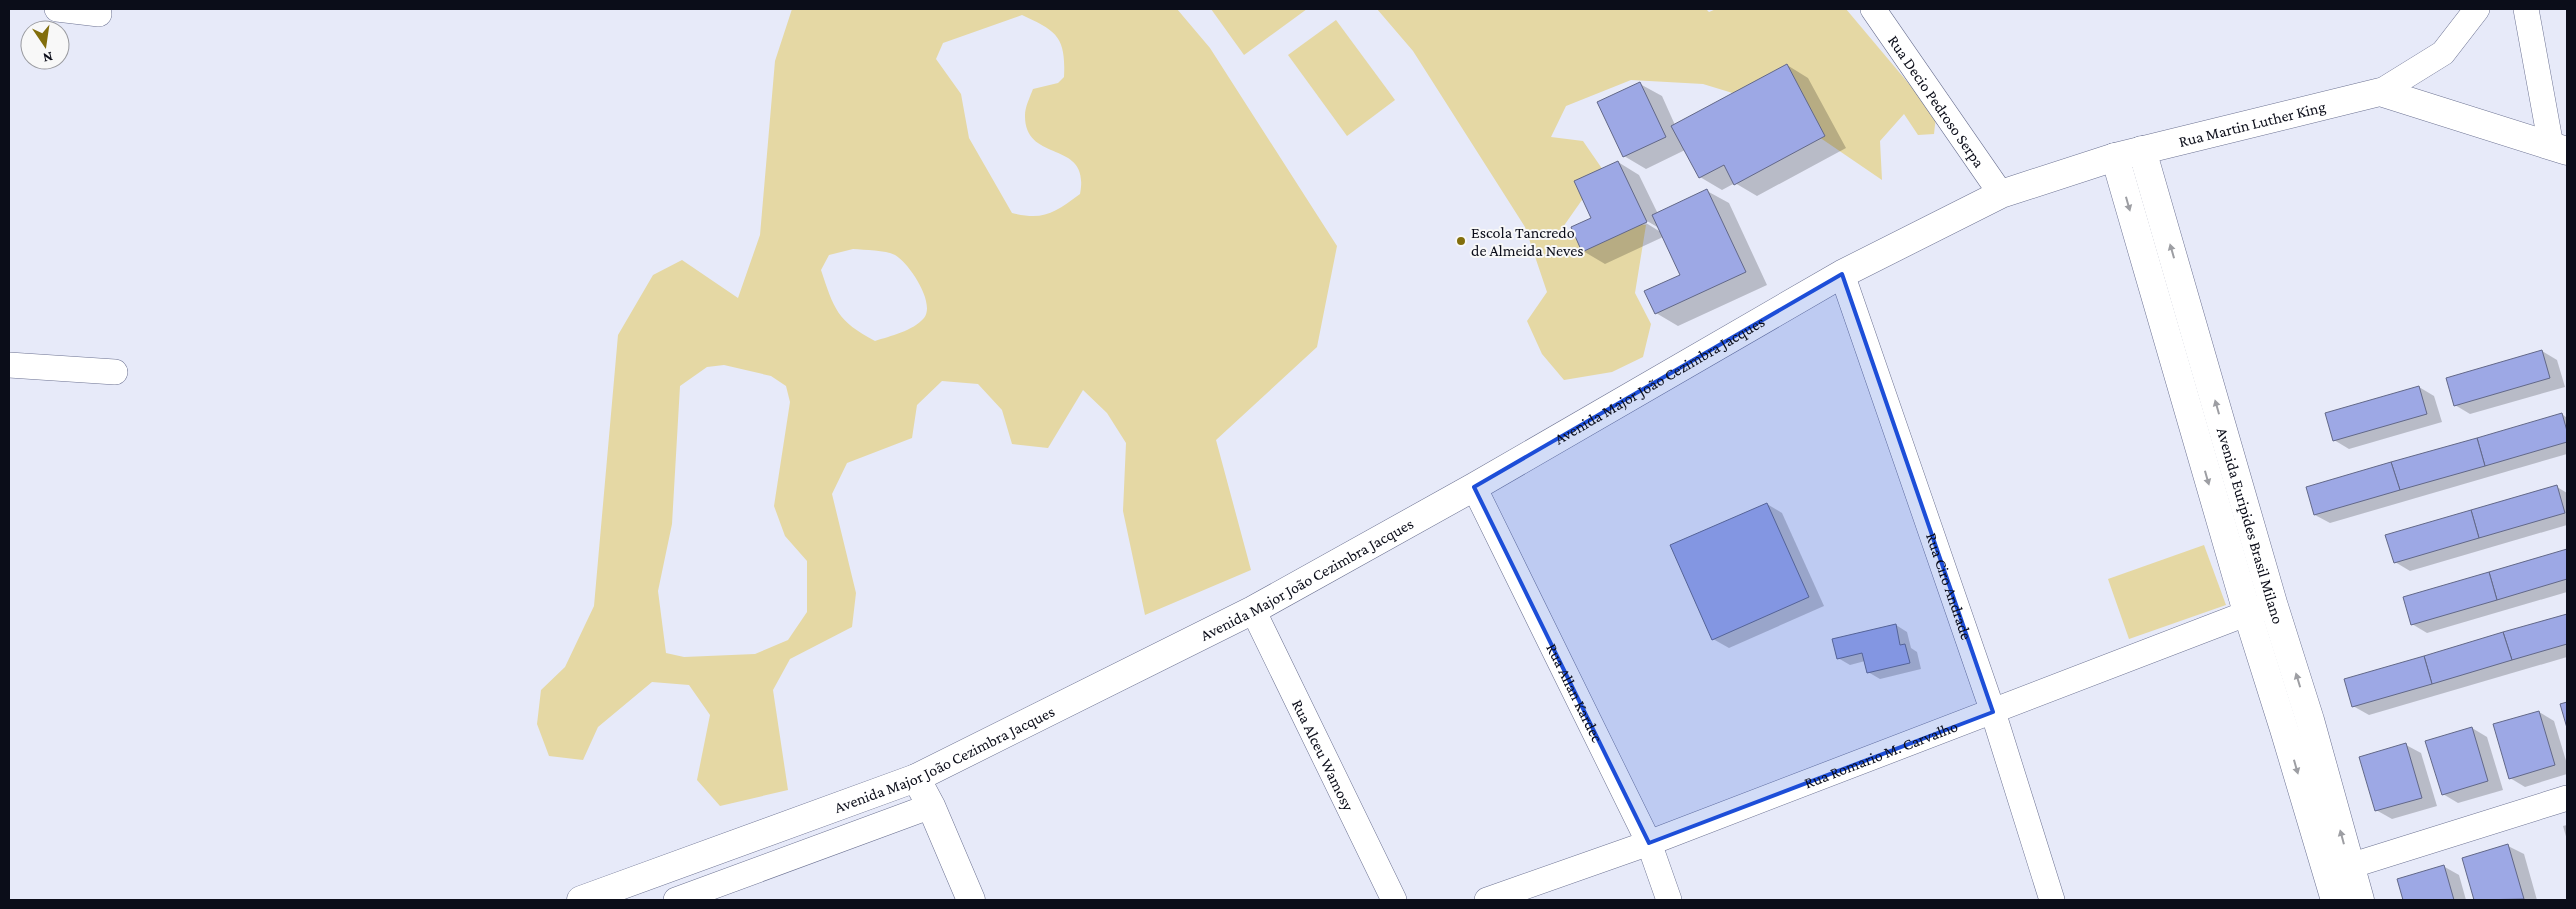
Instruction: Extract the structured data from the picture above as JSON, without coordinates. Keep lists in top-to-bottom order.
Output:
{
  "streets": {
    "main road": ["Rua Martin Luther King", "Avenida Major João Cezimbra Jacques", "Avenida Euripides Brasil Milano"],
    "street": [
      "Rua Decio Pedroso Serpa",
      "Rua Ciro Andrade",
      "Rua Allan Kardec",
      "Rua Alceu Wamosy",
      "Rua Romario M. Carvalho"
    ]
  },
  "crossings": [
    ["Rua Decio Pedroso Serpa", "Rua Martin Luther King"],
    ["Rua Decio Pedroso Serpa", "Avenida Major João Cezimbra Jacques"],
    ["Rua Martin Luther King", "Avenida Major João Cezimbra Jacques"],
    ["Rua Martin Luther King", "Avenida Euripides Brasil Milano"],
    ["Avenida Major João Cezimbra Jacques", "Rua Ciro Andrade"],
    ["Avenida Major João Cezimbra Jacques", "Rua Allan Kardec"],
    ["Avenida Major João Cezimbra Jacques", "Rua Alceu Wamosy"],
    ["Avenida Euripides Brasil Milano", "Rua Romario M. Carvalho"],
    ["Rua Ciro Andrade", "Rua Romario M. Carvalho"],
    ["Rua Allan Kardec", "Rua Romario M. Carvalho"]
  ],
  "places": ["Escola Tancredo de Almeida Neves"],
  "north": "bottom"
}
